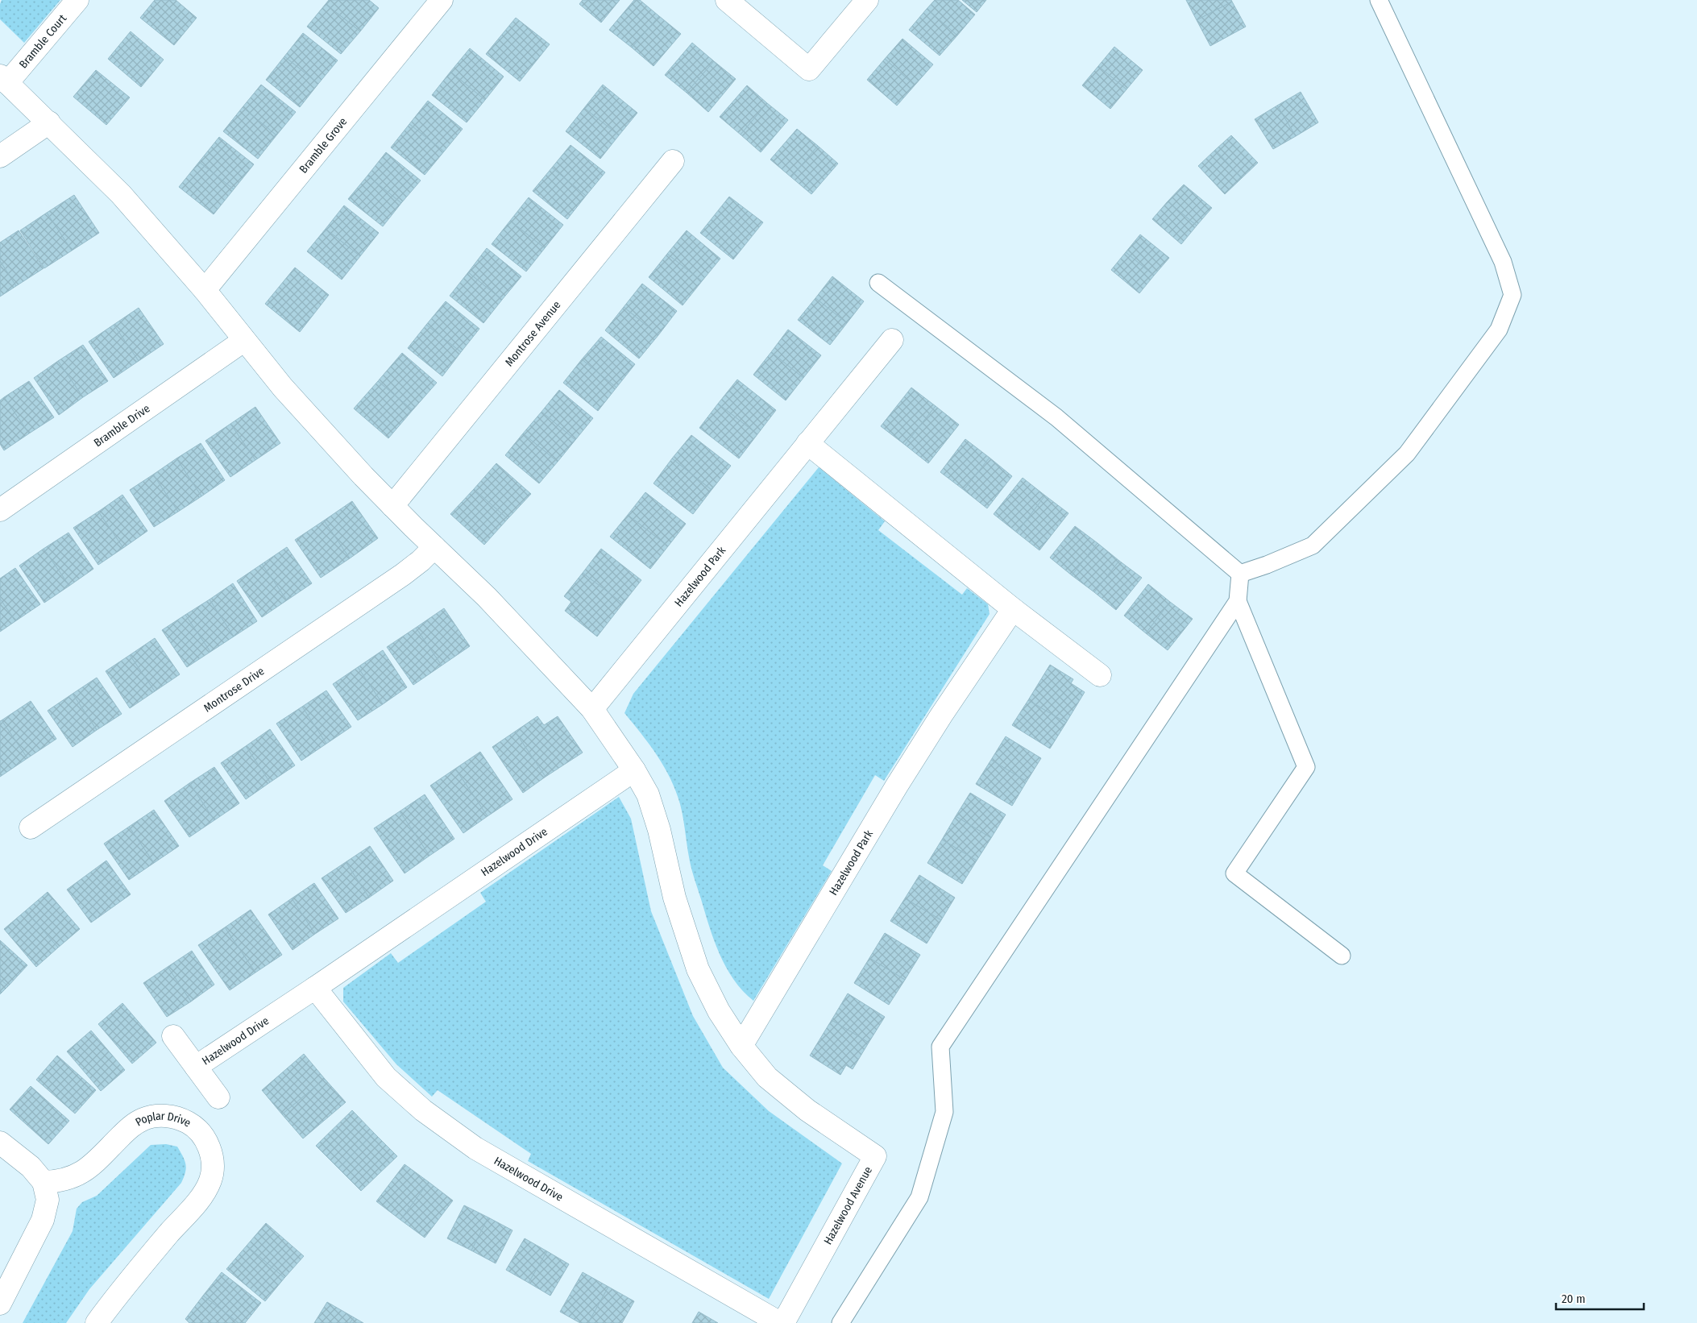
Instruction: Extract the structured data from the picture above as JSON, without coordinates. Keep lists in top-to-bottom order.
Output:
{
  "streets": {
    "street": [
      "Bramble Court",
      "Bramble Grove",
      "Montrose Avenue",
      "Bramble Drive",
      "Hazelwood Park",
      "Montrose Drive",
      "Hazelwood Drive",
      "Poplar Drive",
      "Hazelwood Avenue"
    ]
  },
  "crossings": [
    ["Hazelwood Park", "Hazelwood Avenue"]
  ],
  "scale_bar": "20 m"
}
